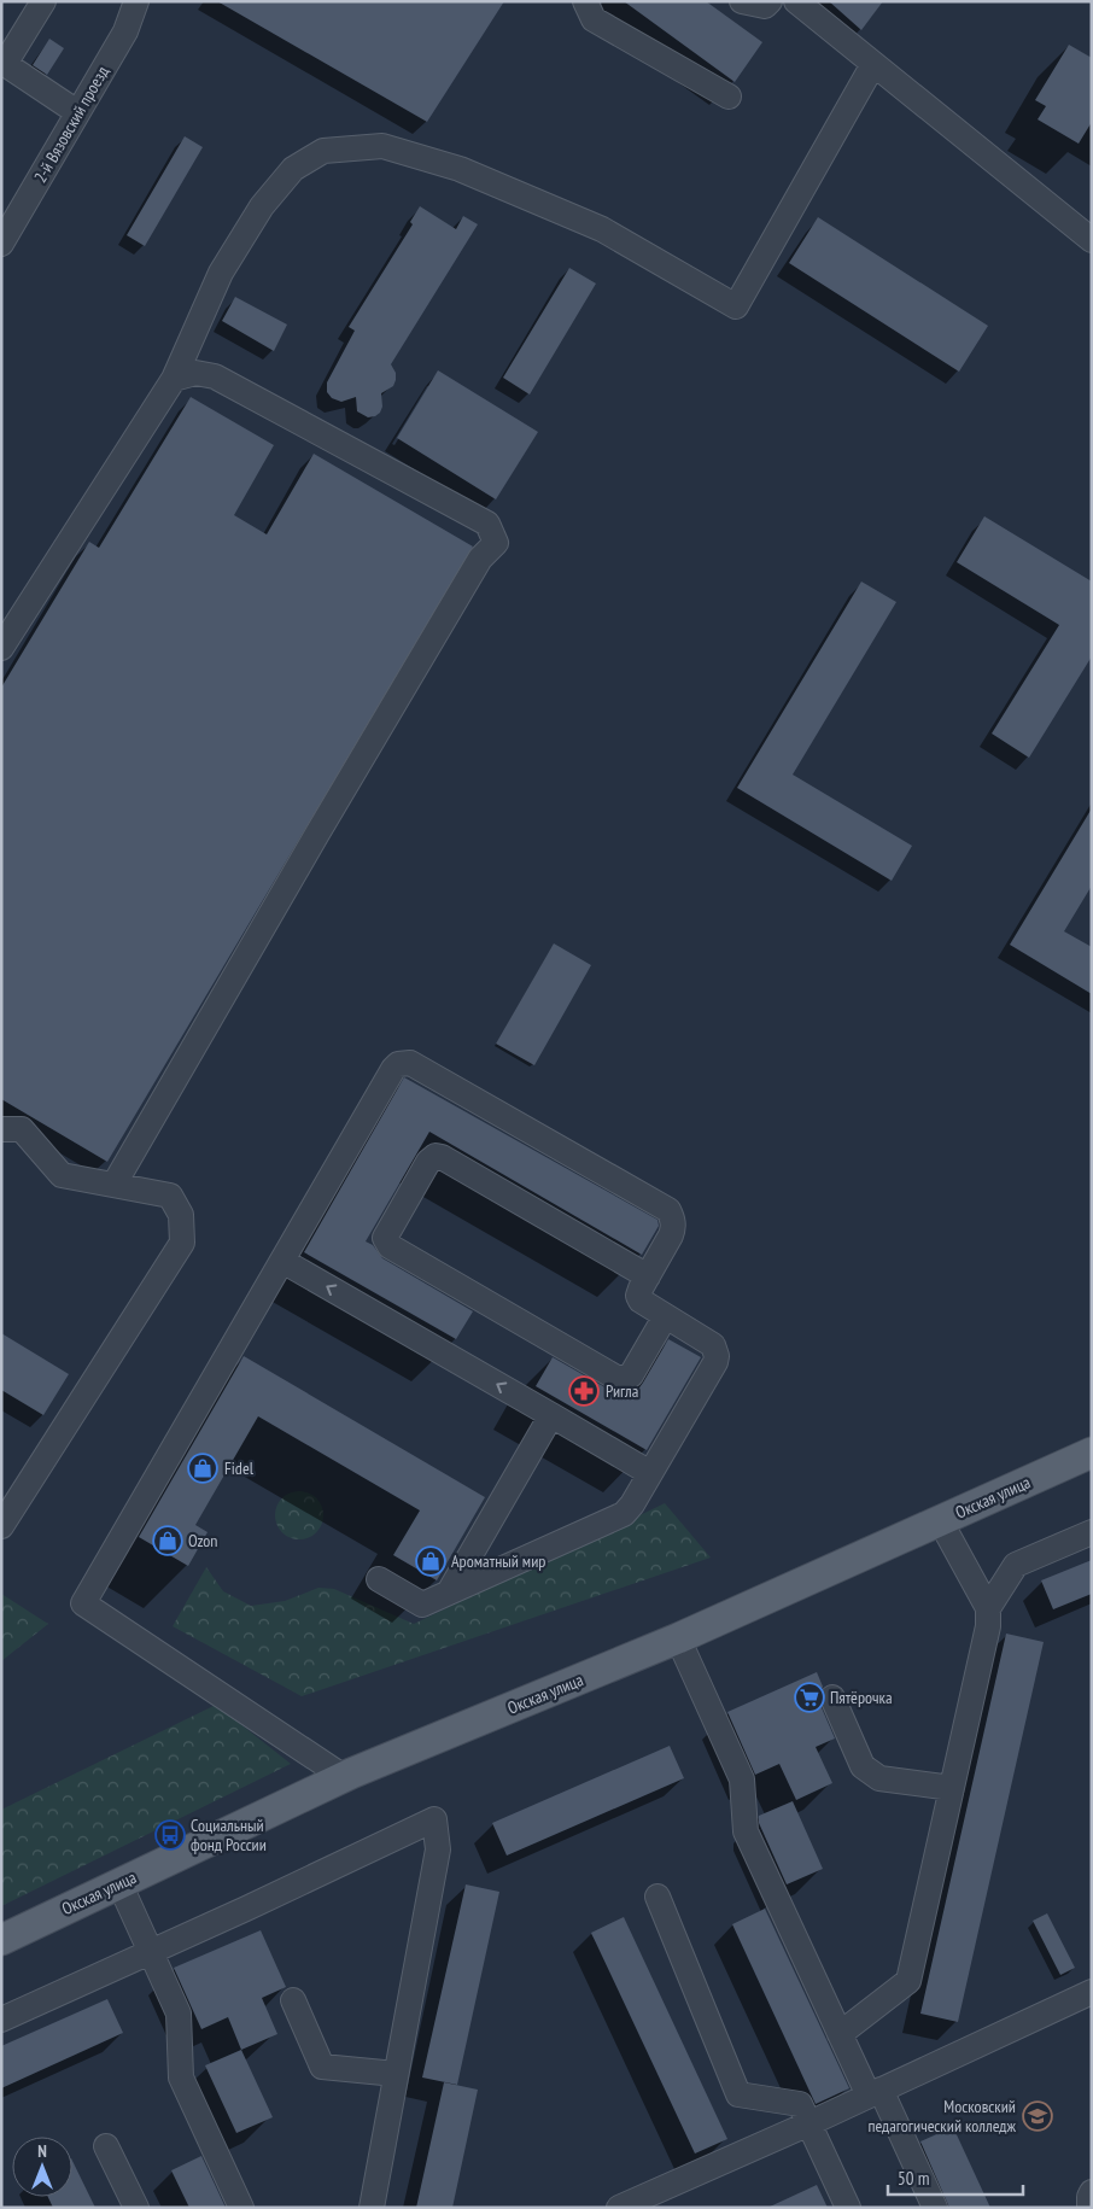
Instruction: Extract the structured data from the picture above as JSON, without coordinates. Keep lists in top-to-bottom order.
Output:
{
  "streets": {
    "main road": ["Окская улица"],
    "street": ["2-й Вязовский проезд"]
  },
  "places": {
    "pharmacy": ["Ригла"],
    "shop": ["Fidel", "Ozon", "Ароматный мир"],
    "supermarket": ["Пятёрочка"],
    "bus stop": ["Социальный фонд России"],
    "school or university": ["Московский педагогический колледж"]
  },
  "scale_bar": "50 m",
  "north": "top"
}
